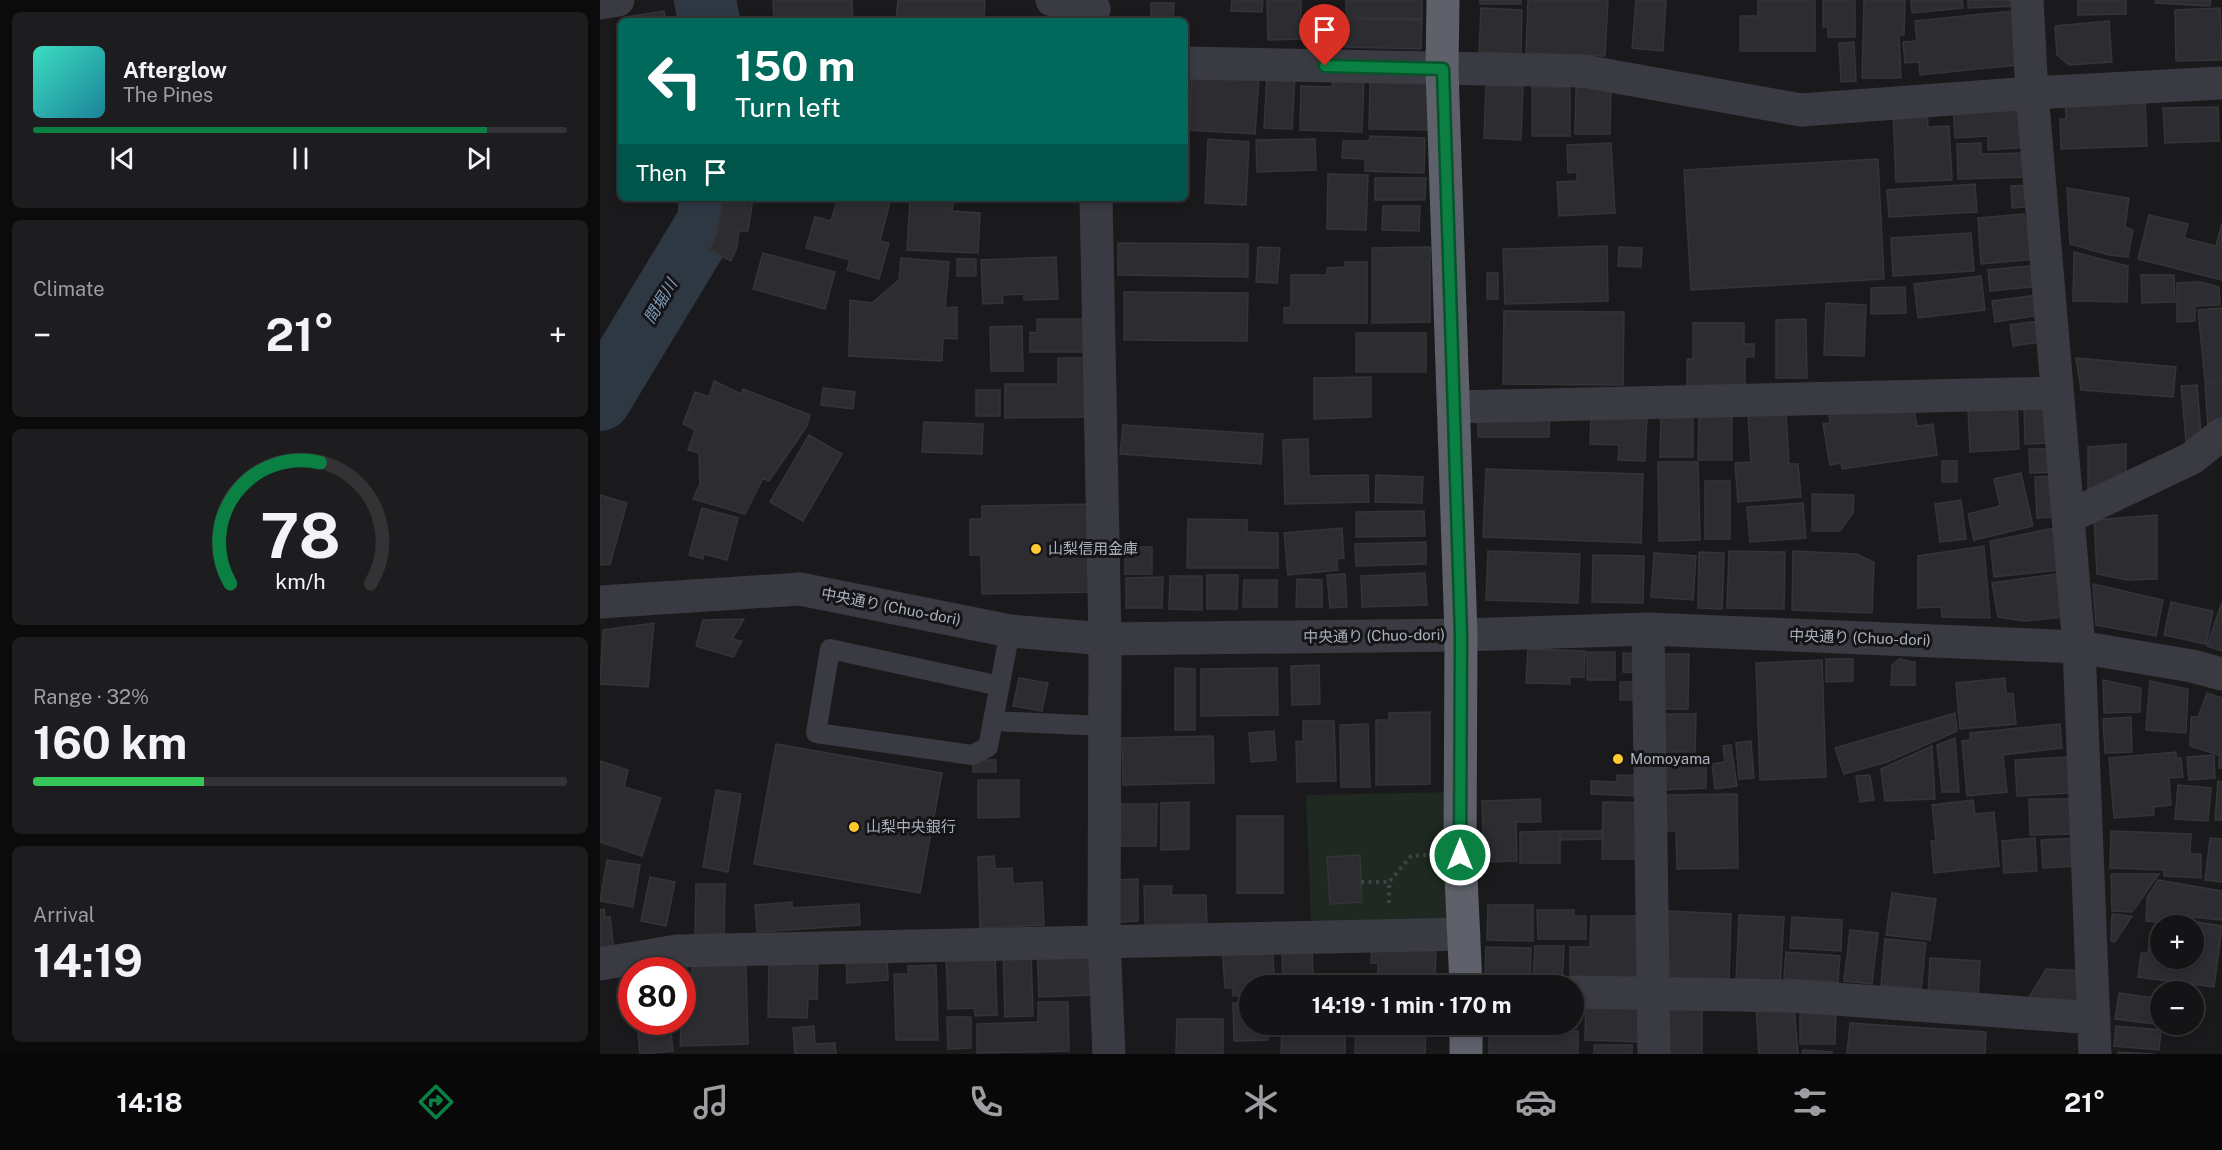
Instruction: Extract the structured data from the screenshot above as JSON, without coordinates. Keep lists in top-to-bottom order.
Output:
{
  "streets": {
    "street": ["中央通り (Chuo-dori)"]
  },
  "water": ["間堀川"],
  "places": ["山梨信用金庫", "Momoyama", "山梨中央銀行"],
  "page": {
    "turn": ["150 m", "Turn left"],
    "song": ["Afterglow", "The Pines"],
    "then": "Then",
    "tile": [
      "Climate",
      ["Range · 32%", "160 km"],
      ["Arrival", "14:19"]
    ],
    "heat": ["−", "21°", "+"],
    "map_buttons": ["+", "−"],
    "limit": "80",
    "trip": "14:19 · 1 min · 170 m",
    "tabs": ["14:18", "21°"],
    "gauge": ["78", "km/h"]
  }
}
